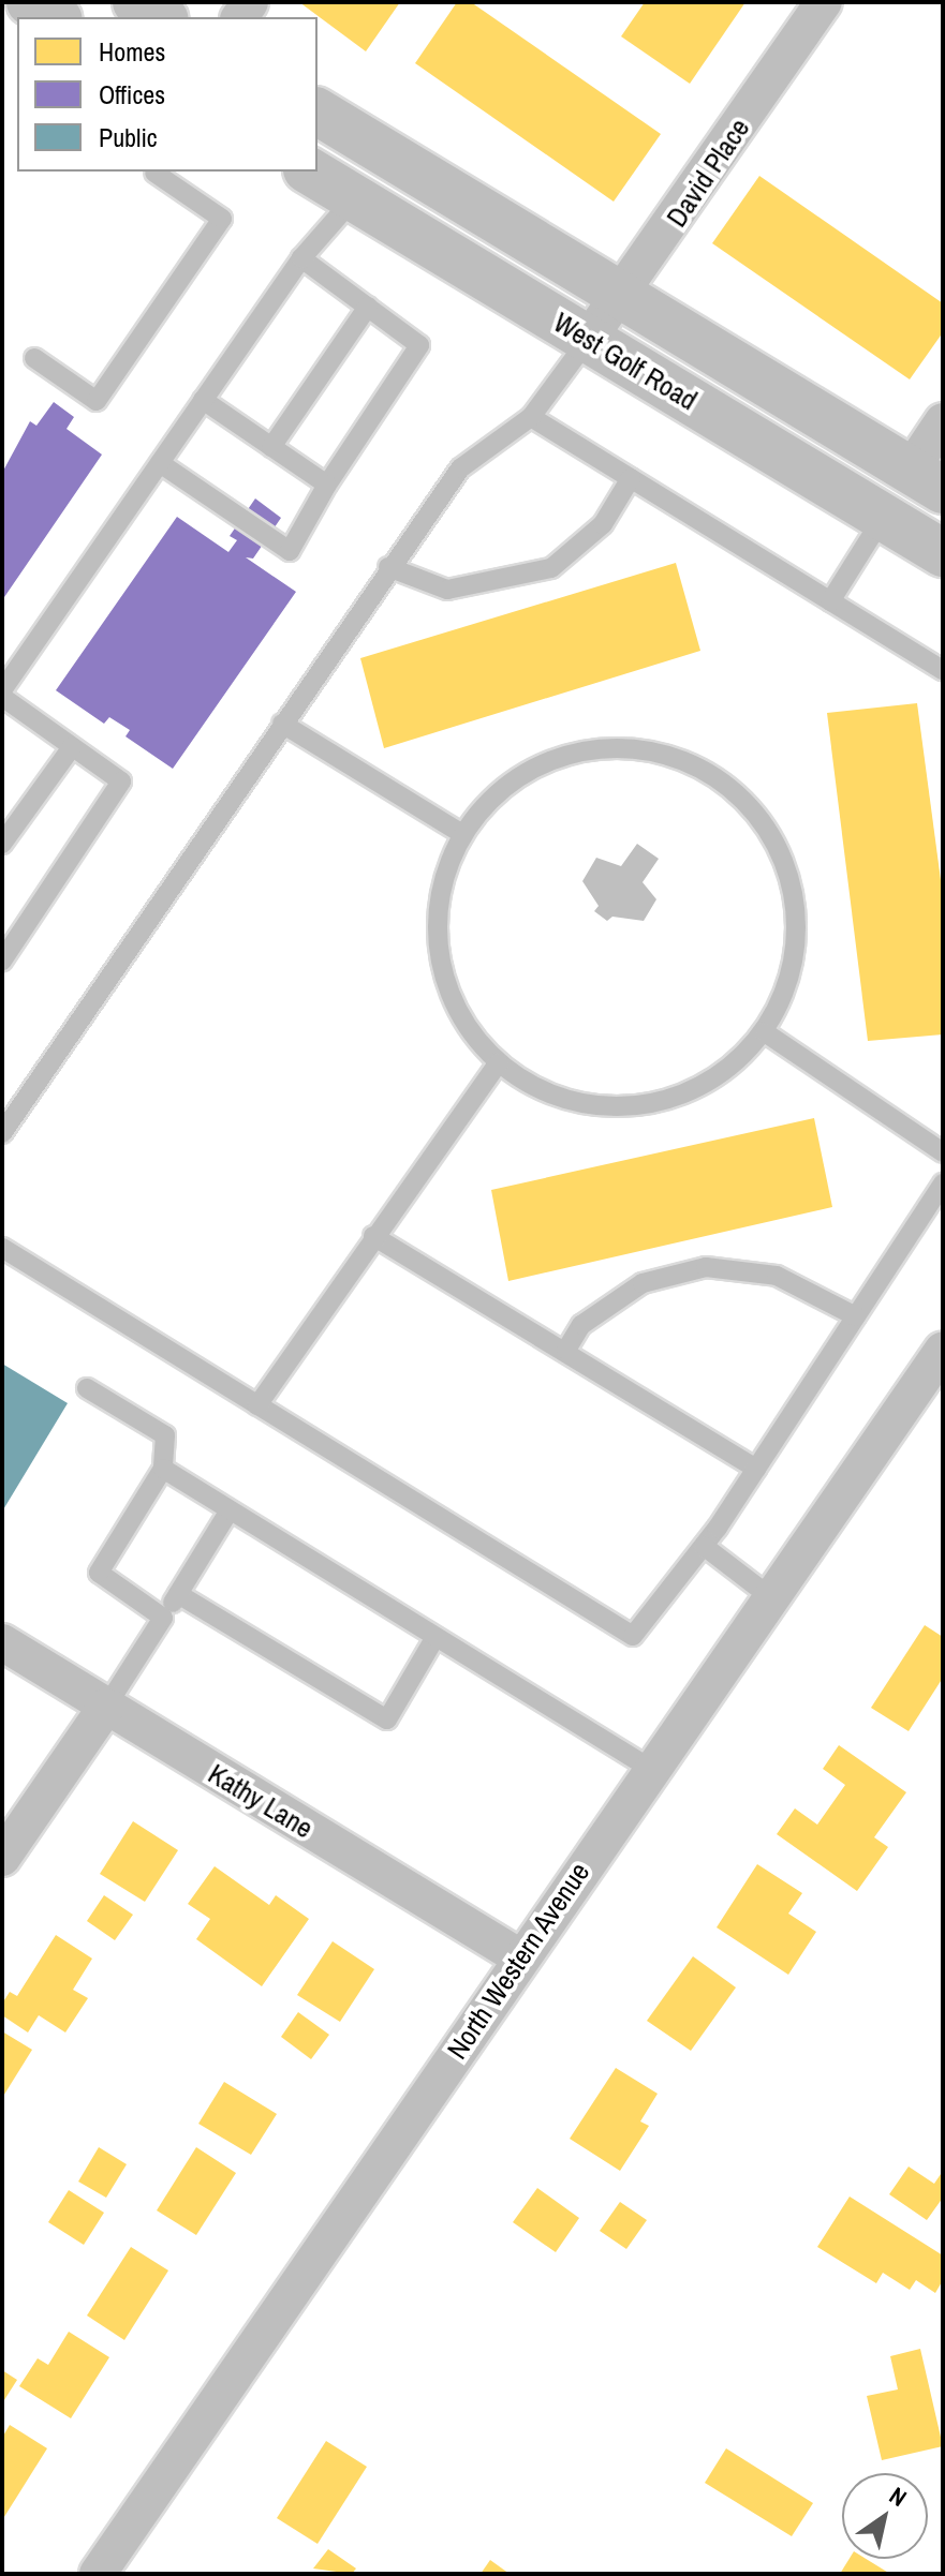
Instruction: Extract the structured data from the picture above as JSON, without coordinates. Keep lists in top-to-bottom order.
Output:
{
  "streets": {
    "main road": ["West Golf Road"],
    "street": ["David Place", "Kathy Lane", "North Western Avenue"]
  },
  "crossings": [
    ["David Place", "West Golf Road"],
    ["Kathy Lane", "North Western Avenue"]
  ],
  "legend": ["Homes", "Offices", "Public"],
  "north": "top right"
}
